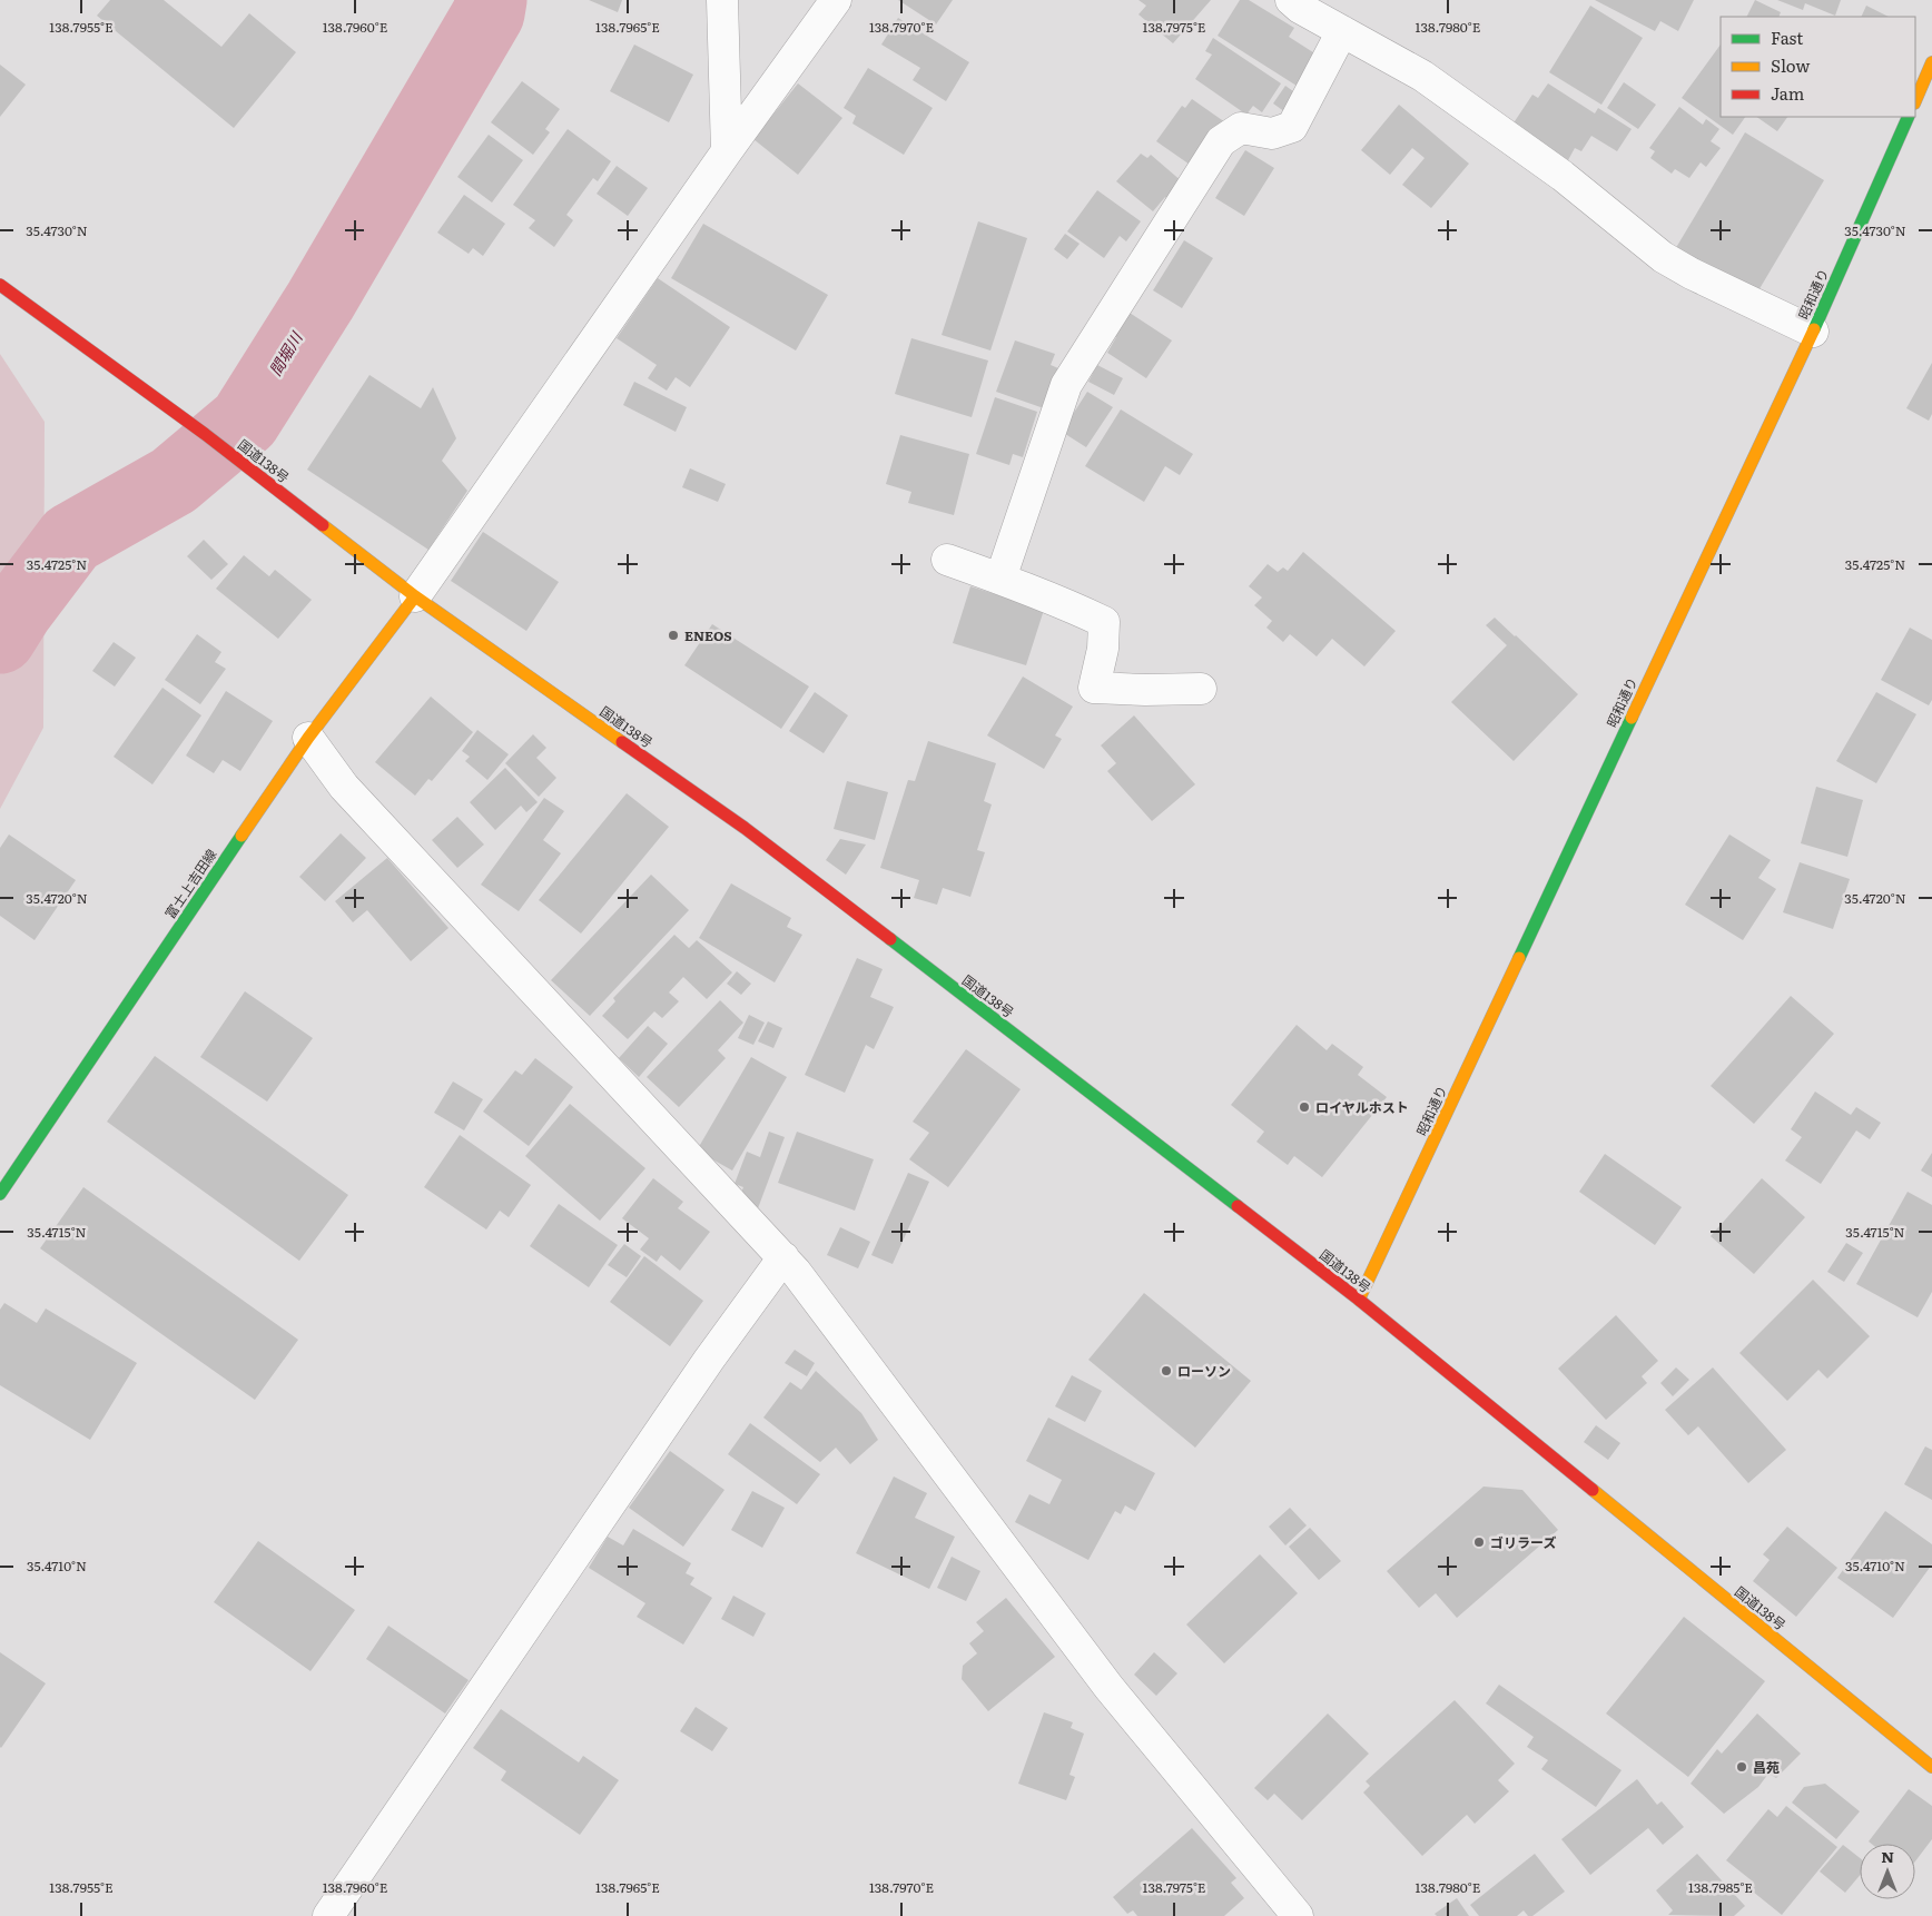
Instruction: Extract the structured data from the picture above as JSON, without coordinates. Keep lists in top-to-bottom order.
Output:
{
  "streets": {
    "main road": ["昭和通り", "国道138号", "富士上吉田線"]
  },
  "crossings": [
    ["昭和通り", "国道138号"],
    ["国道138号", "富士上吉田線"]
  ],
  "water": ["間堀川"],
  "places": [
    "ENEOS",
    "ロイヤルホスト",
    "ローソン",
    "ゴリラーズ",
    "昌苑"
  ],
  "legend": ["Fast", "Slow", "Jam"],
  "north": "top",
  "coordinates": [
    "138.7955°E",
    "138.7960°E",
    "138.7965°E",
    "138.7970°E",
    "138.7975°E",
    "138.7980°E",
    "35.4730°N",
    "35.4725°N",
    "35.4720°N",
    "35.4715°N",
    "35.4710°N",
    "138.7985°E"
  ]
}
